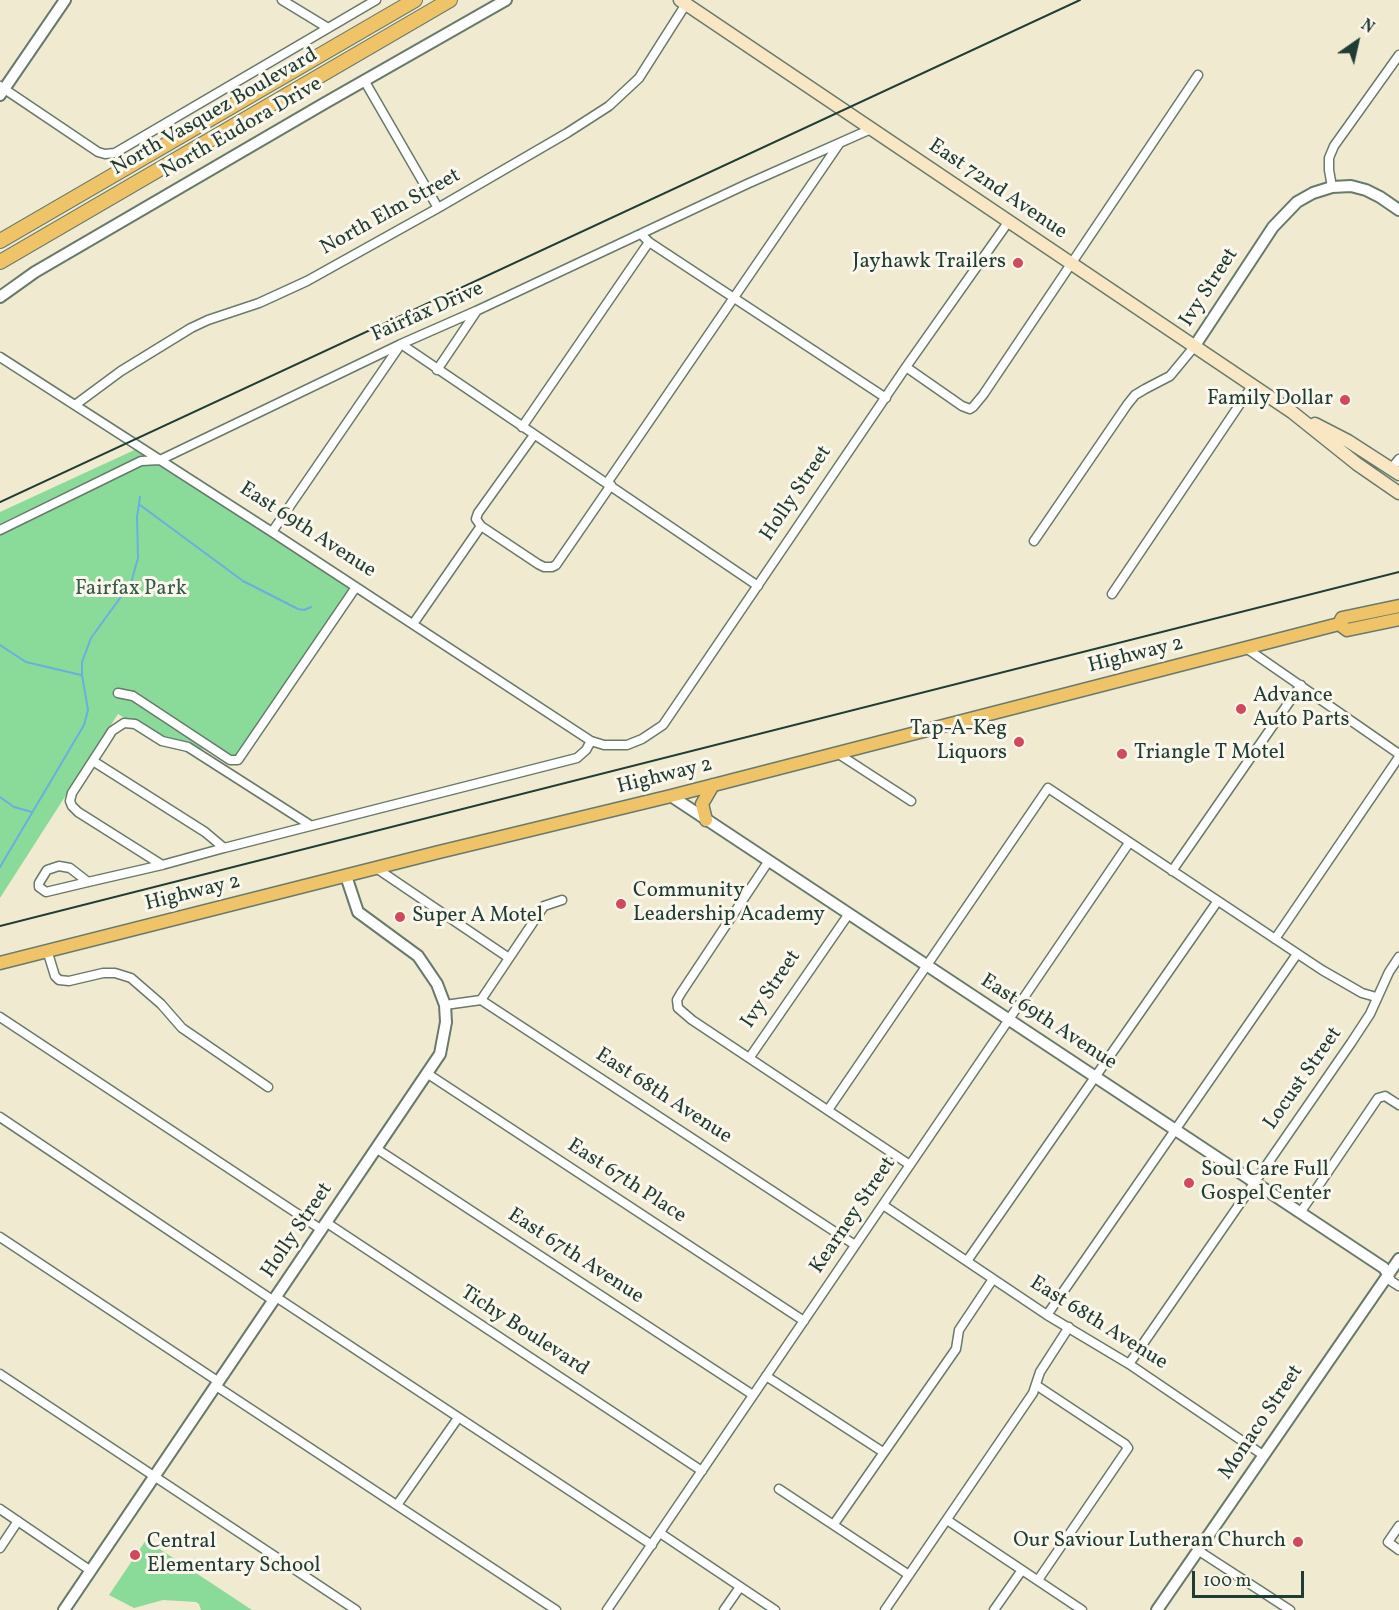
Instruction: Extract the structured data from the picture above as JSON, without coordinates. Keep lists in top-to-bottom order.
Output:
{
  "streets": {
    "highway": ["North Vasquez Boulevard"],
    "main road": ["East 72nd Avenue", "Highway 2"],
    "street": [
      "North Eudora Drive",
      "North Elm Street",
      "Ivy Street",
      "Fairfax Drive",
      "Holly Street",
      "East 69th Avenue",
      "Locust Street",
      "East 68th Avenue",
      "East 67th Place",
      "Kearney Street",
      "East 67th Avenue",
      "Tichy Boulevard",
      "Monaco Street"
    ]
  },
  "crossings": [
    ["East 72nd Avenue", "North Elm Street"],
    ["East 72nd Avenue", "Ivy Street"],
    ["East 72nd Avenue", "Fairfax Drive"],
    ["East 72nd Avenue", "Holly Street"],
    ["North Elm Street", "East 69th Avenue"],
    ["Ivy Street", "East 69th Avenue"],
    ["Fairfax Drive", "East 69th Avenue"],
    ["Holly Street", "East 69th Avenue"],
    ["Holly Street", "Highway 2"],
    ["Holly Street", "East 67th Place"],
    ["Holly Street", "East 67th Avenue"],
    ["Holly Street", "Tichy Boulevard"],
    ["East 69th Avenue", "Highway 2"],
    ["East 69th Avenue", "Locust Street"],
    ["East 69th Avenue", "Kearney Street"],
    ["East 69th Avenue", "Monaco Street"],
    ["Locust Street", "East 68th Avenue"],
    ["East 68th Avenue", "Kearney Street"],
    ["East 68th Avenue", "Monaco Street"],
    ["East 67th Place", "Kearney Street"],
    ["Kearney Street", "East 67th Avenue"],
    ["Kearney Street", "Tichy Boulevard"]
  ],
  "parks": ["Fairfax Park"],
  "places": [
    "Jayhawk Trailers",
    "Family Dollar",
    "Advance Auto Parts",
    "Tap-A-Keg Liquors",
    "Triangle T Motel",
    "Community Leadership Academy",
    "Super A Motel",
    "Soul Care Full Gospel Center",
    "Our Saviour Lutheran Church",
    "Central Elementary School"
  ],
  "scale_bar": "100 m",
  "north": "top right"
}
